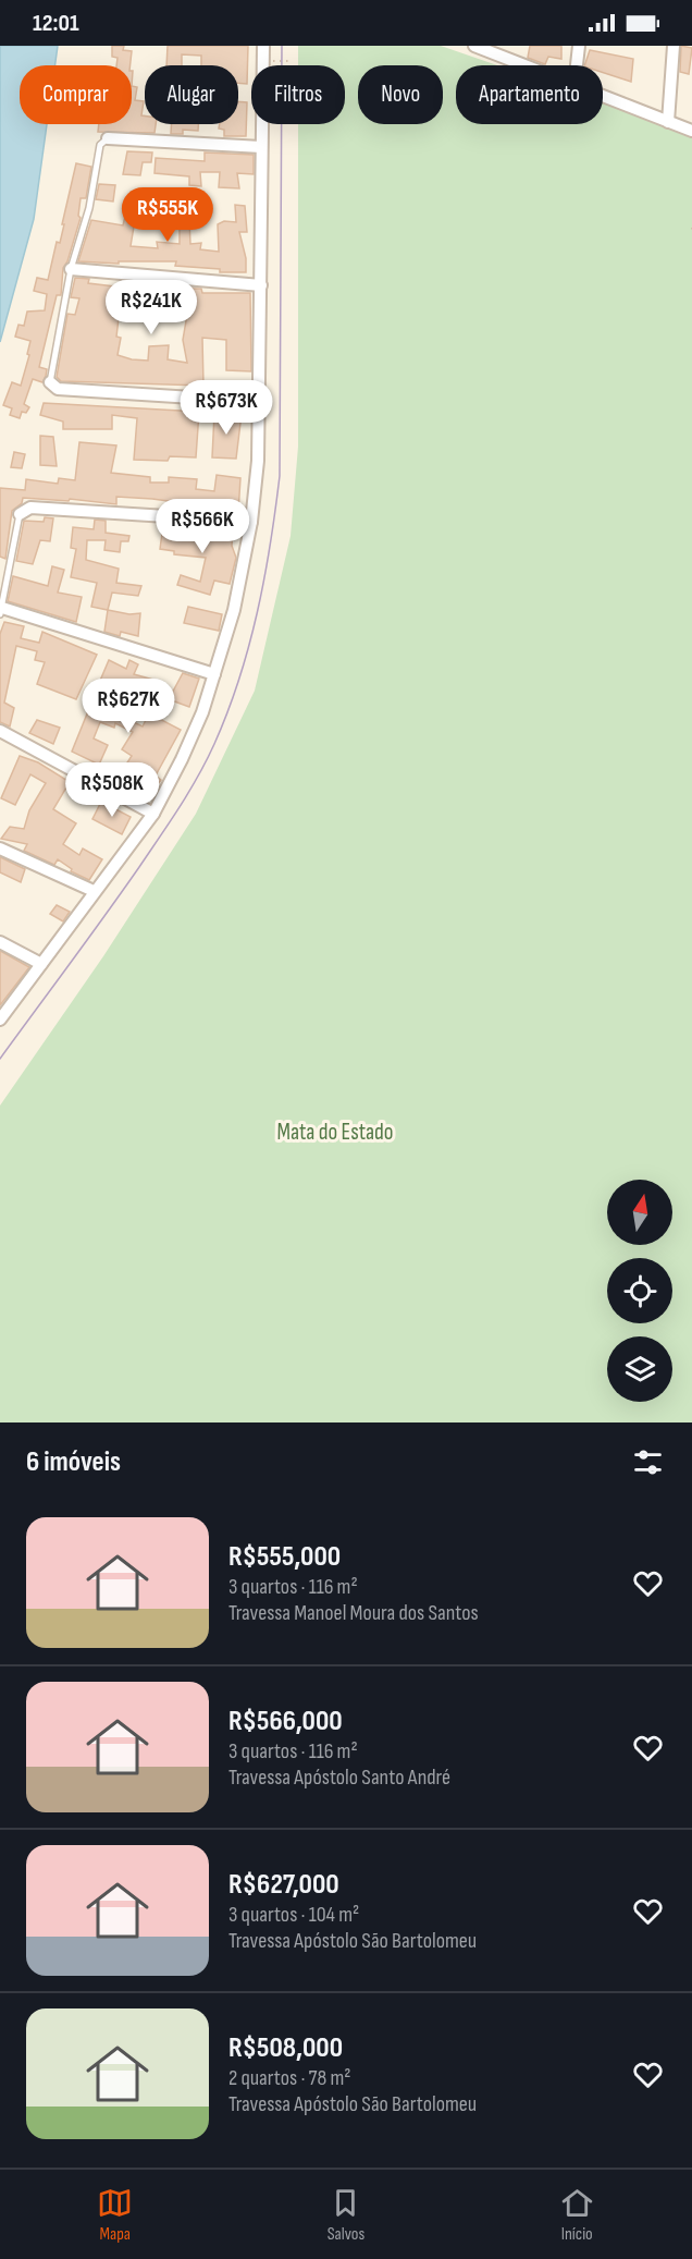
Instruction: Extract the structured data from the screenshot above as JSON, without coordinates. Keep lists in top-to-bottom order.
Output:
{
  "parks": ["Mata do Estado"],
  "north": "top",
  "page": {
    "status": "12:01",
    "chip": [
      "Comprar",
      "Alugar",
      "Filtros",
      "Novo",
      "Apartamento"
    ],
    "price": [
      "R$555K",
      "R$241K",
      "R$673K",
      "R$566K",
      "R$627K",
      "R$508K"
    ],
    "heading": "6 imóveis",
    "list": [
      {
        "name": "R$555,000",
        "note": "3 quartos · 116 m² · Travessa Manoel Moura dos Santos"
      },
      {
        "name": "R$566,000",
        "note": "3 quartos · 116 m² · Travessa Apóstolo Santo André"
      },
      {
        "name": "R$627,000",
        "note": "3 quartos · 104 m² · Travessa Apóstolo São Bartolomeu"
      },
      {
        "name": "R$508,000",
        "note": "2 quartos · 78 m² · Travessa Apóstolo São Bartolomeu"
      }
    ],
    "tabs": ["Mapa", "Salvos", "Início"]
  }
}
